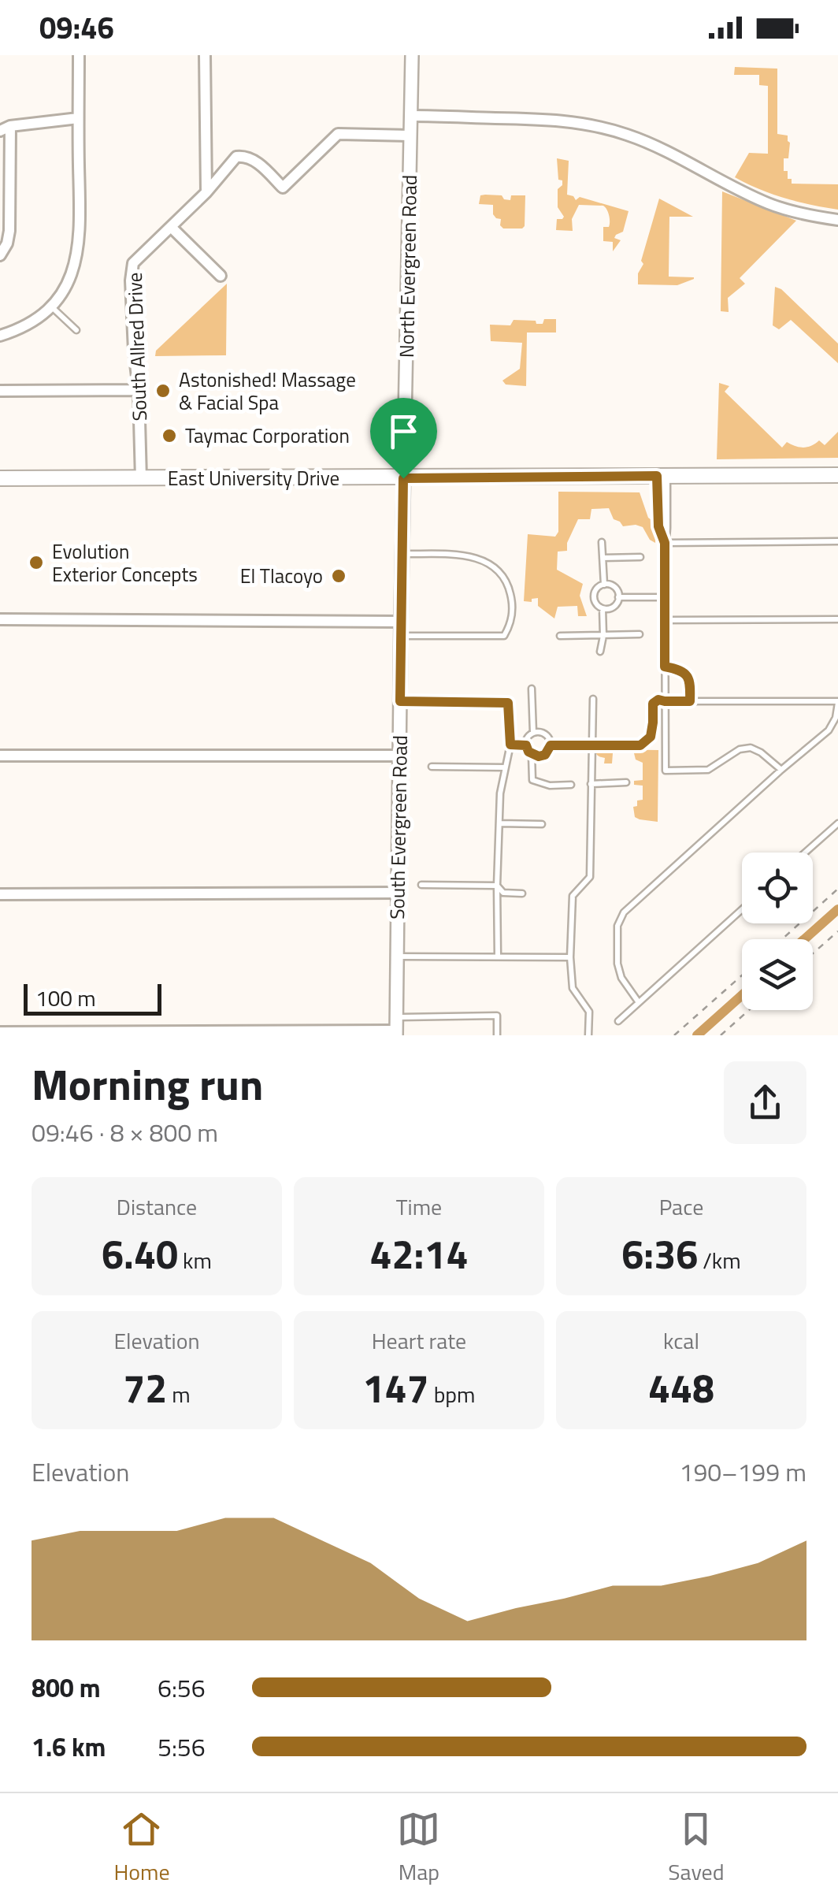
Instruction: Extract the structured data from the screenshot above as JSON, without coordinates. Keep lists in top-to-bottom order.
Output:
{
  "streets": {
    "main road": ["East University Drive"],
    "street": ["North Evergreen Road", "South Allred Drive", "South Evergreen Road"]
  },
  "crossings": [
    ["North Evergreen Road", "South Allred Drive"],
    ["North Evergreen Road", "East University Drive"],
    ["North Evergreen Road", "South Evergreen Road"],
    ["South Allred Drive", "East University Drive"],
    ["East University Drive", "South Evergreen Road"]
  ],
  "places": [
    "Astonished! Massage & Facial Spa",
    "Taymac Corporation",
    "Evolution Exterior Concepts",
    "El Tlacoyo"
  ],
  "scale_bar": "100 m",
  "page": {
    "status": "09:46",
    "scale": "100 m",
    "heading": ["Morning run", "09:46 · 8 × 800 m"],
    "stats": [
      ["Distance", "6.40 km"],
      ["Time", "42:14"],
      ["Pace", "6:36 /km"],
      ["Elevation", "72 m"],
      ["Heart rate", "147 bpm"],
      ["kcal", "448"]
    ],
    "chart": ["Elevation", "190–199 m"],
    "list": [
      {
        "name": "800 m",
        "note": "6:56"
      },
      {
        "name": "1.6 km",
        "note": "5:56"
      }
    ],
    "tabs": ["Home", "Map", "Saved"]
  }
}
